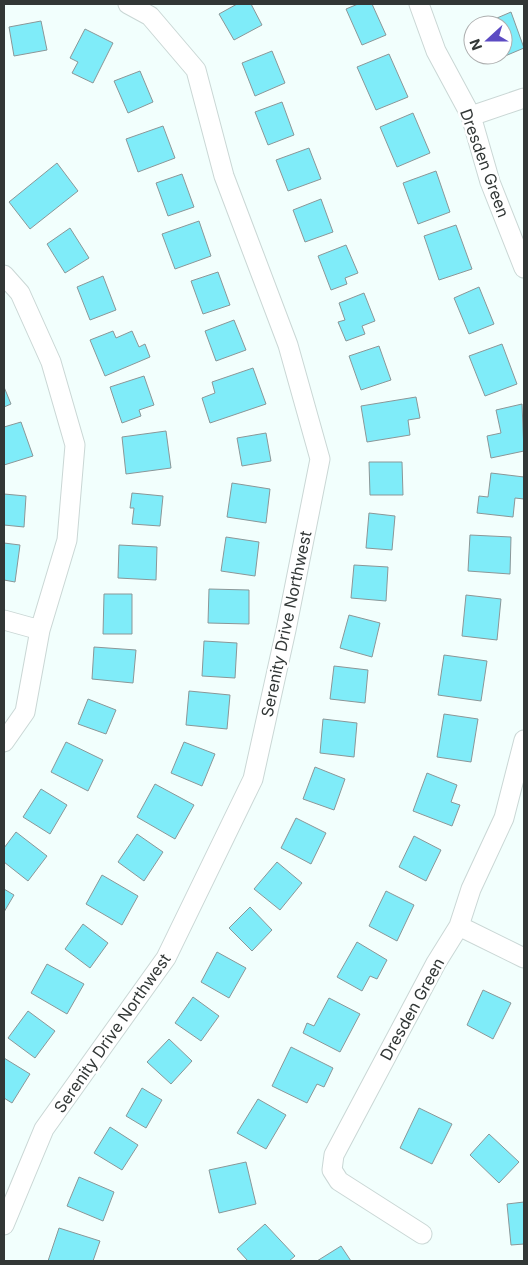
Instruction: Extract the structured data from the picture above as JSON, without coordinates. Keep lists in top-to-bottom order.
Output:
{
  "streets": {
    "street": ["Dresden Green", "Serenity Drive Northwest"]
  },
  "north": "left"
}
